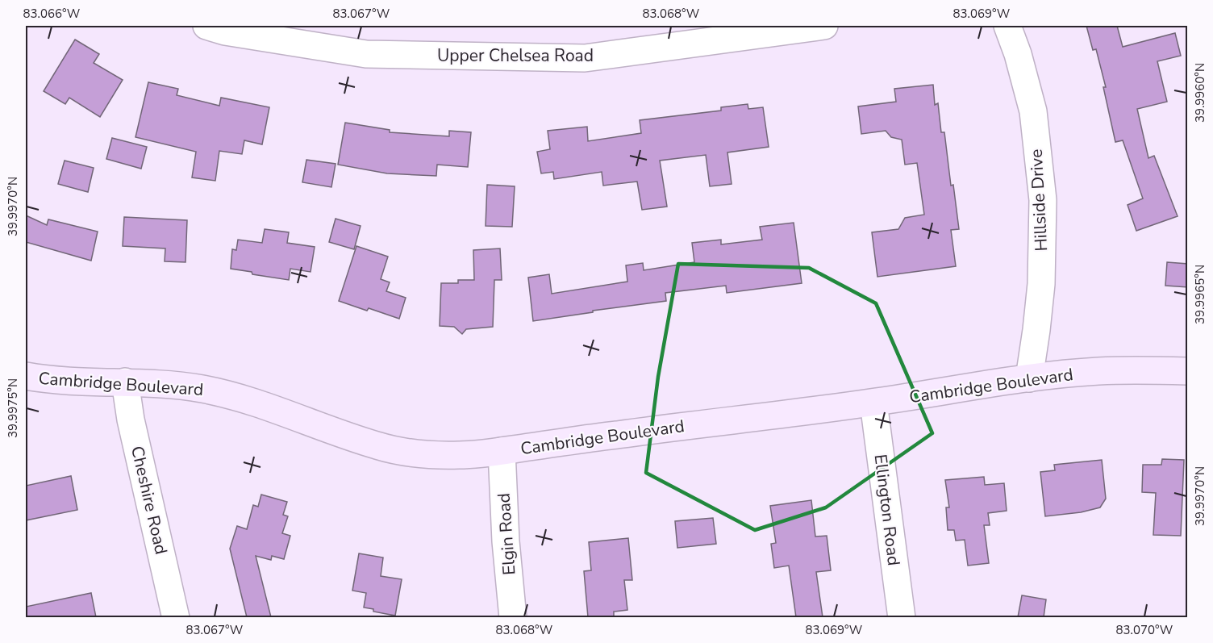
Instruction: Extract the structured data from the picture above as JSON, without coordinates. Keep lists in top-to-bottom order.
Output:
{
  "streets": {
    "street": [
      "Upper Chelsea Road",
      "Hillside Drive",
      "Cambridge Boulevard",
      "Cheshire Road",
      "Ellington Road",
      "Elgin Road"
    ]
  },
  "crossings": [
    ["Hillside Drive", "Cambridge Boulevard"],
    ["Cambridge Boulevard", "Cheshire Road"],
    ["Cambridge Boulevard", "Ellington Road"],
    ["Cambridge Boulevard", "Elgin Road"]
  ],
  "coordinates": [
    "83.066°W",
    "83.067°W",
    "83.068°W",
    "83.069°W",
    "39.9960°N",
    "39.9970°N",
    "39.9965°N",
    "39.9975°N",
    "83.070°W"
  ]
}
